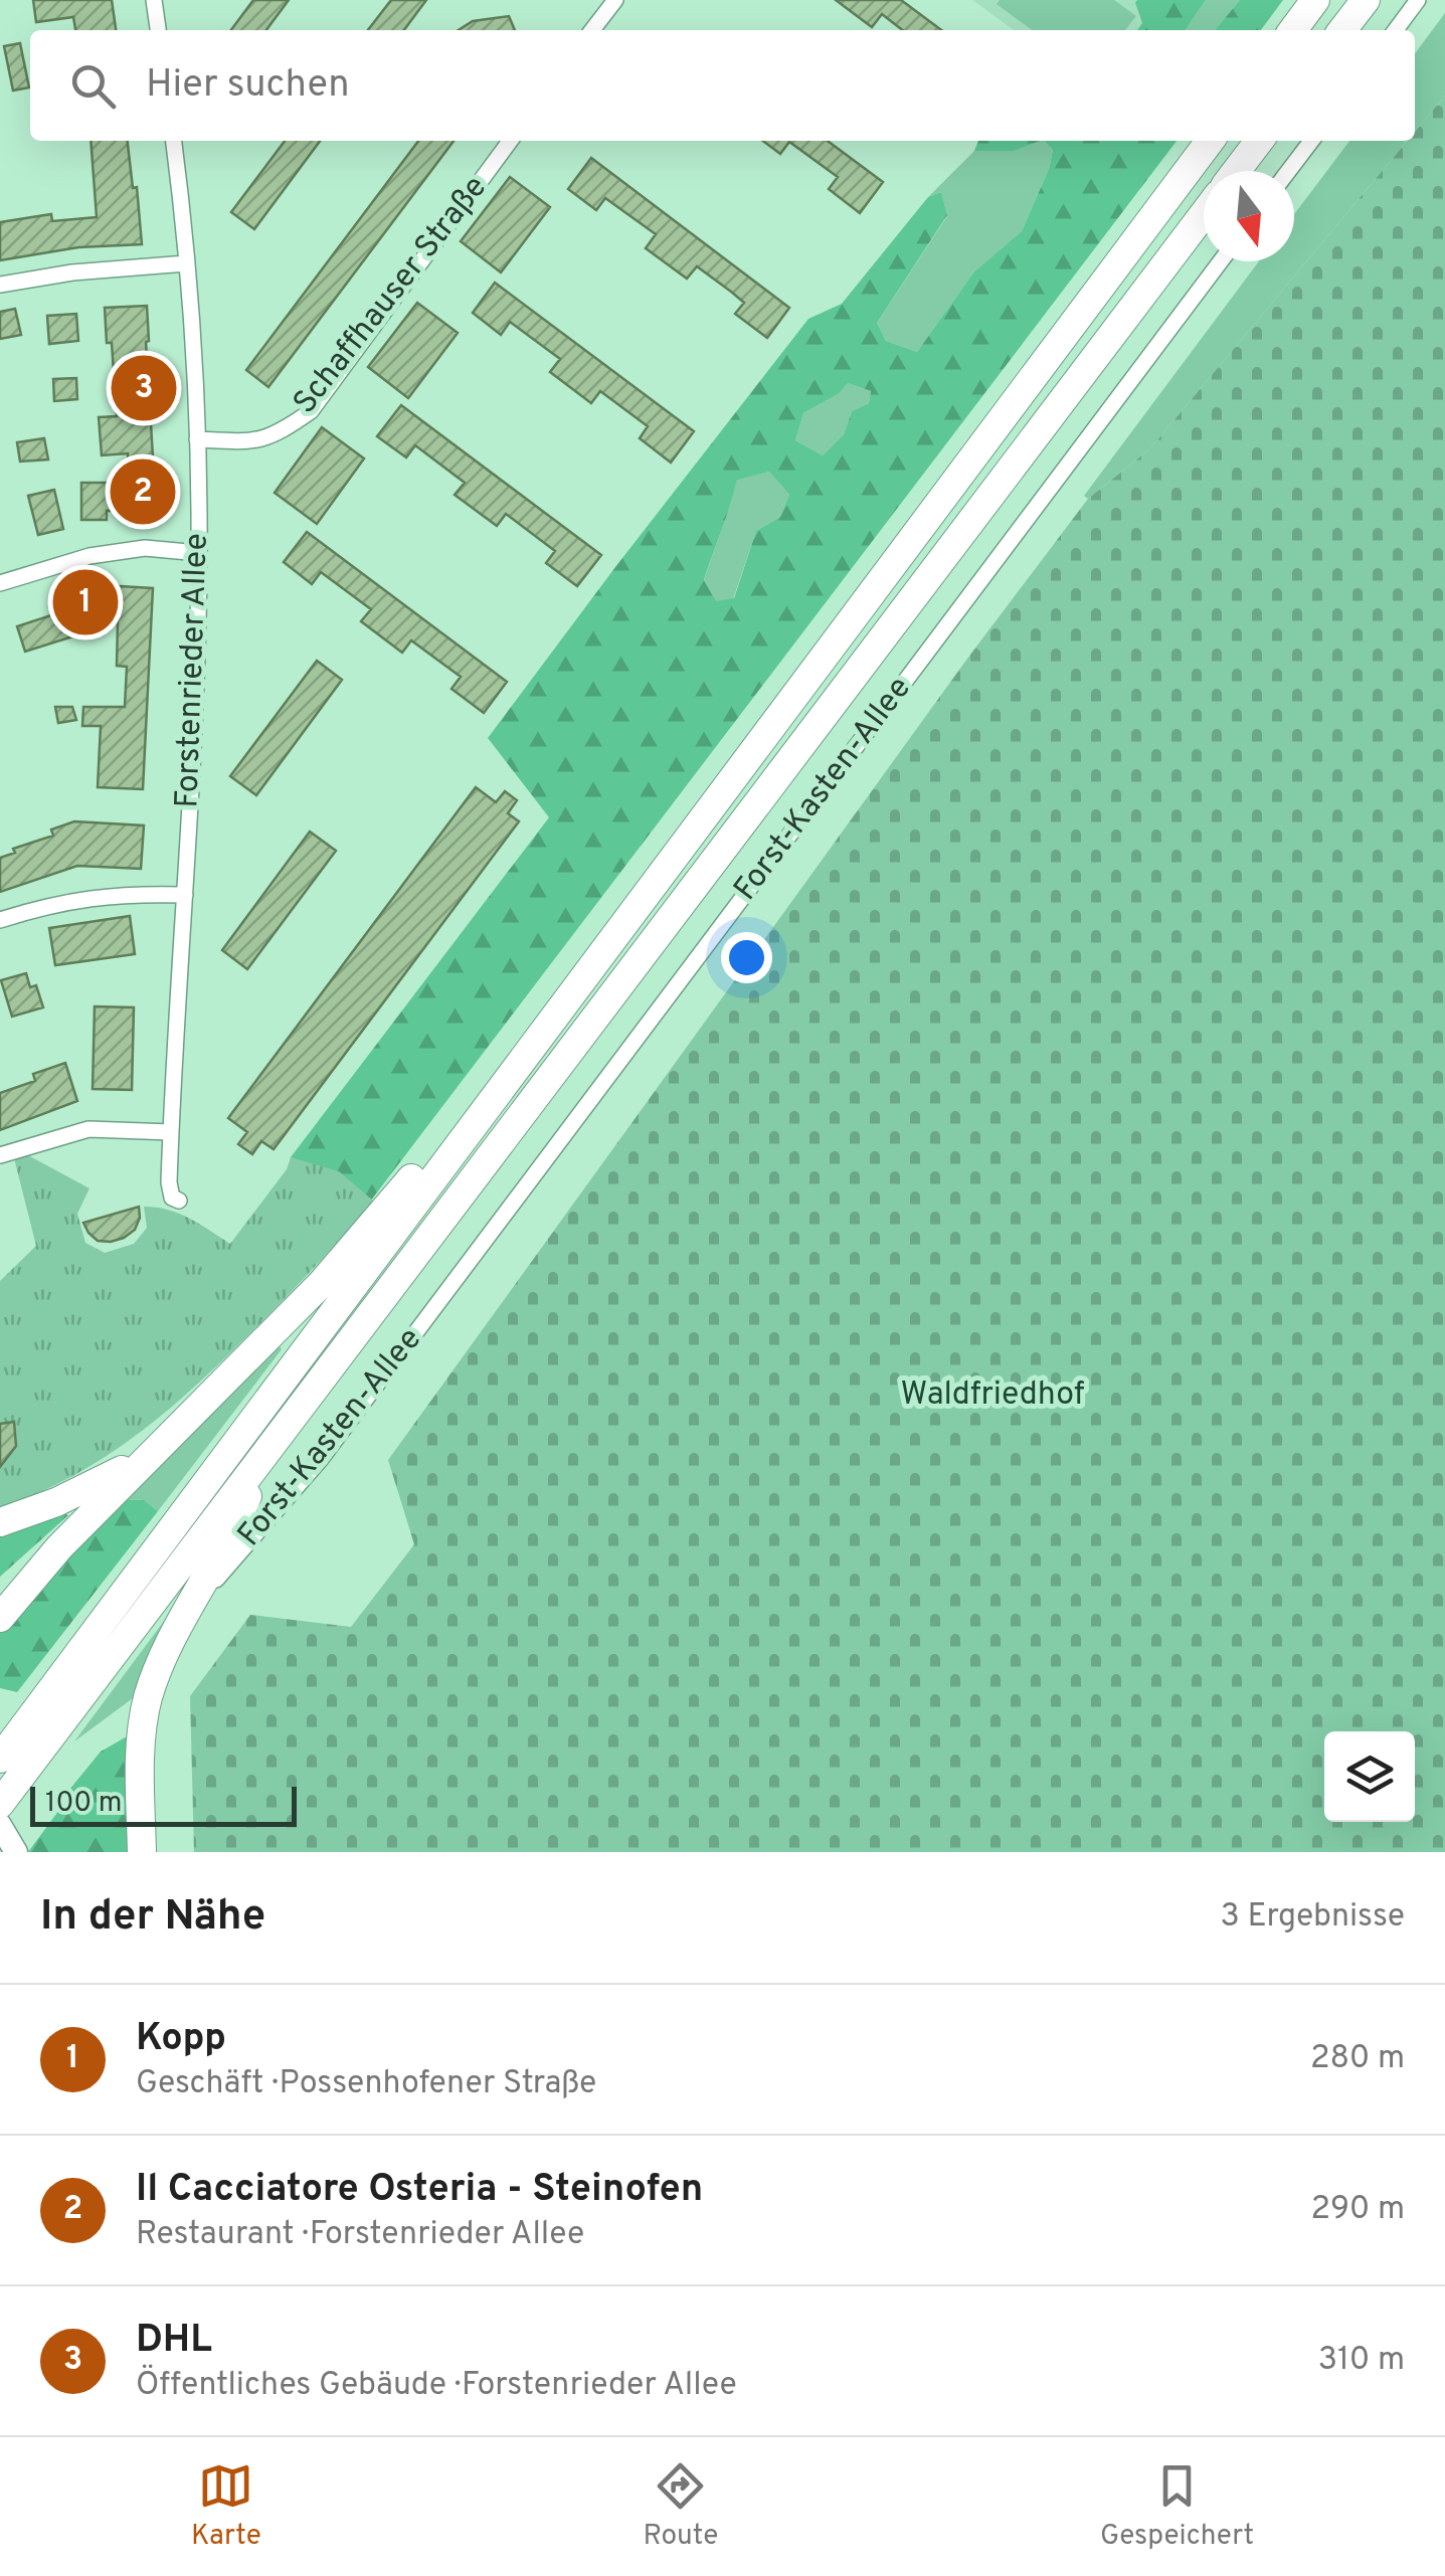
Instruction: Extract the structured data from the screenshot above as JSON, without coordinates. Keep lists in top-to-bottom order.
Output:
{
  "streets": {
    "street": ["Schaffhauser Straße", "Forstenrieder Allee", "Forst-Kasten-Allee"]
  },
  "crossings": [
    ["Schaffhauser Straße", "Forstenrieder Allee"]
  ],
  "parks": ["Waldfriedhof"],
  "scale_bar": "100 m",
  "north": "bottom",
  "page": {
    "search": "Hier suchen",
    "pins": ["3", "2", "1"],
    "scale": "100 m",
    "heading": ["In der Nähe", "3 Ergebnisse"],
    "list": [
      {
        "mark": "1",
        "name": "Kopp",
        "note": "Geschäft · Possenhofener Straße",
        "value": "280 m"
      },
      {
        "mark": "2",
        "name": "Il Cacciatore Osteria - Steinofen",
        "note": "Restaurant · Forstenrieder Allee",
        "value": "290 m"
      },
      {
        "mark": "3",
        "name": "DHL",
        "note": "Öffentliches Gebäude · Forstenrieder Allee",
        "value": "310 m"
      }
    ],
    "nav": ["Karte", "Route", "Gespeichert"]
  }
}
